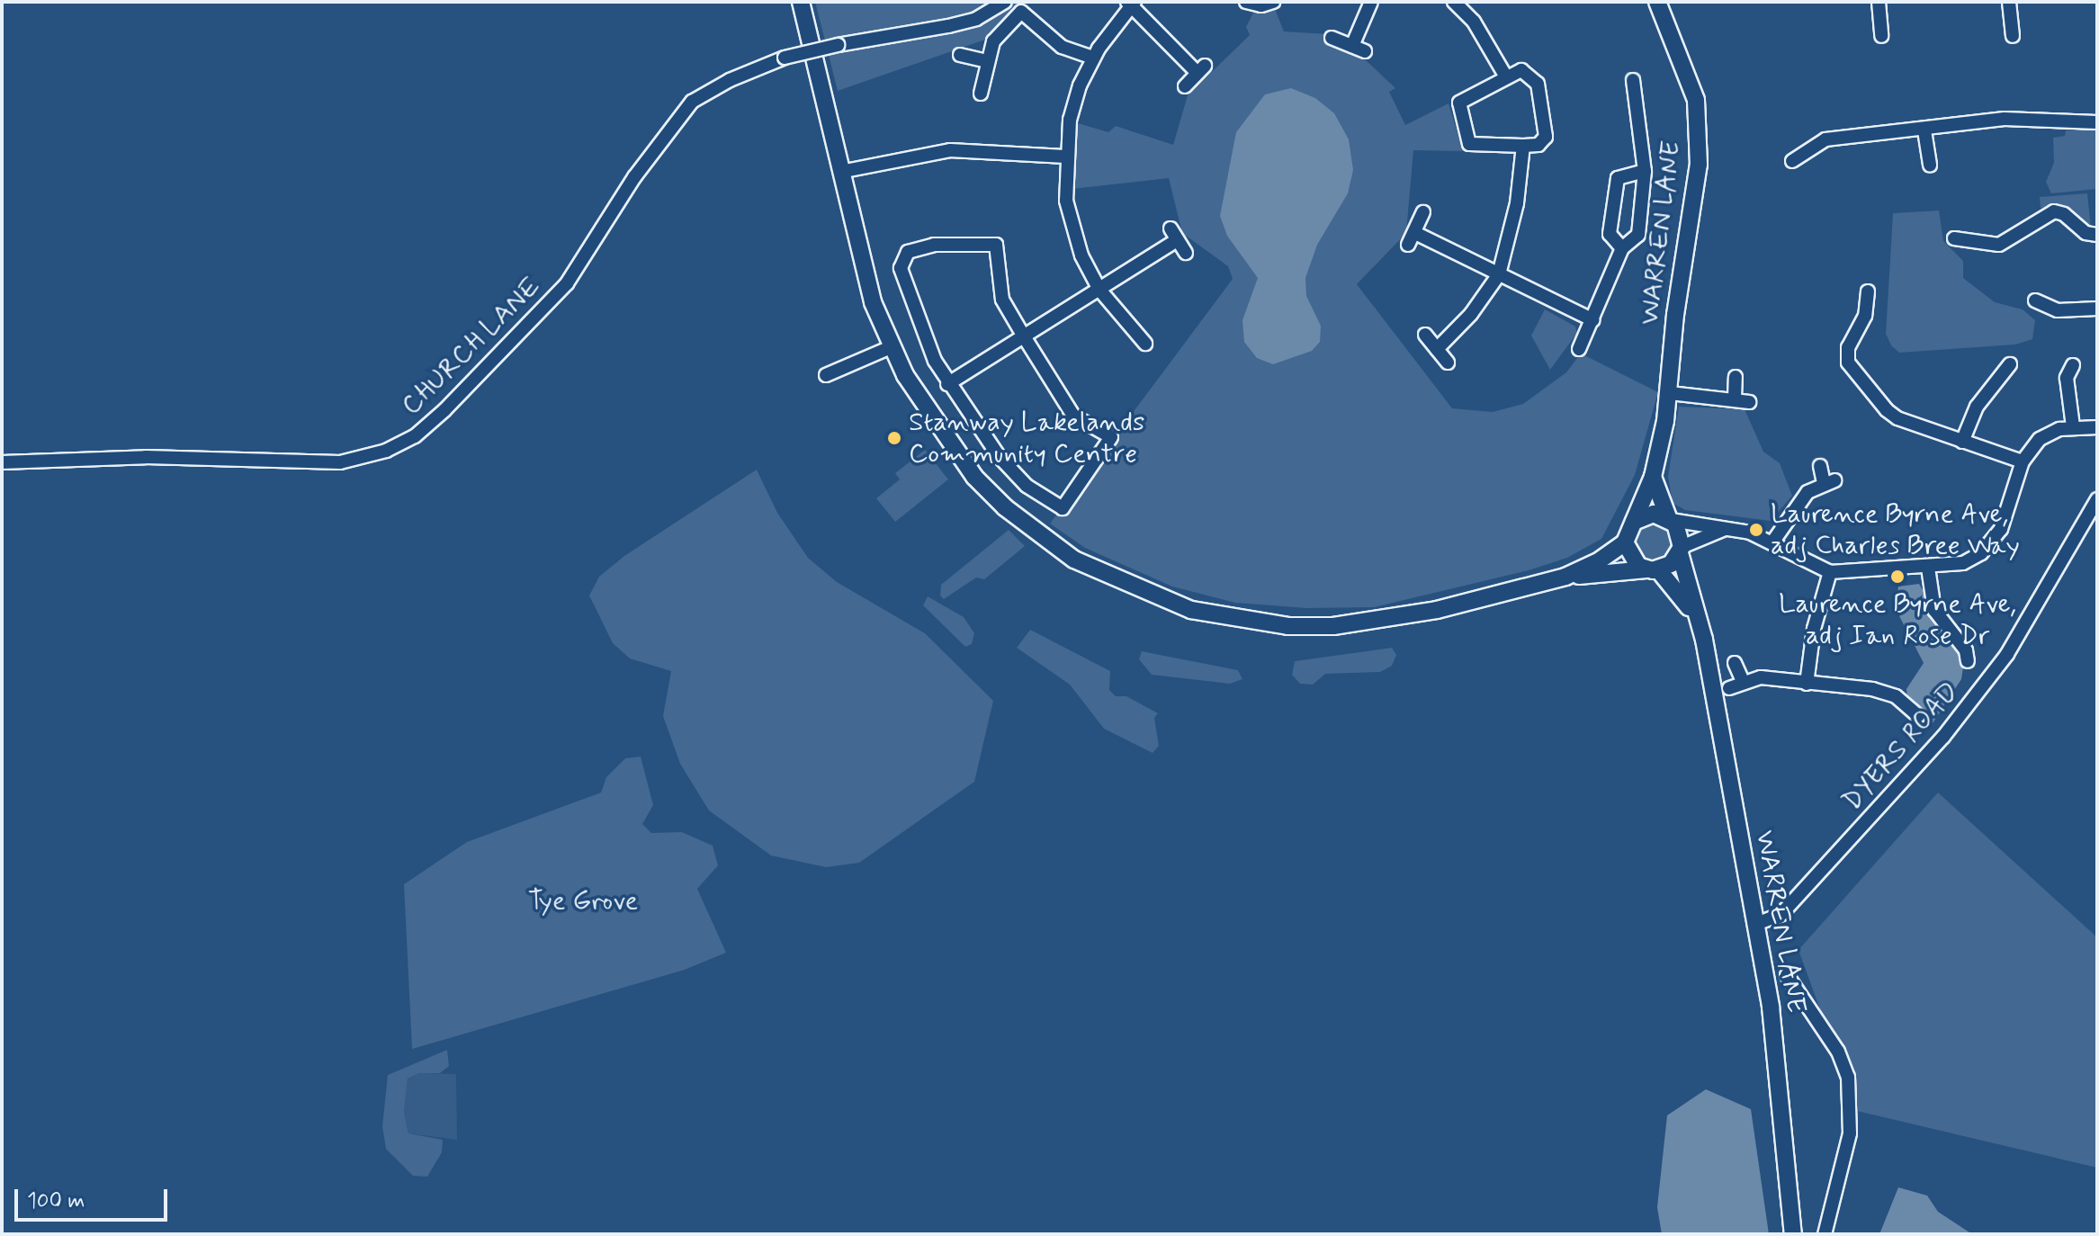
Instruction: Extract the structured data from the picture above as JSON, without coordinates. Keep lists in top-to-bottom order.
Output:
{
  "streets": {
    "street": ["WARREN LANE", "CHURCH LANE", "DYERS ROAD"]
  },
  "crossings": [
    ["WARREN LANE", "DYERS ROAD"]
  ],
  "parks": ["Tye Grove"],
  "places": ["Stanway Lakelands Community Centre", "Laurence Byrne Ave, adj Charles Bree Way", "Laurence Byrne Ave, adj Ian Rose Dr"],
  "scale_bar": "100 m"
}
